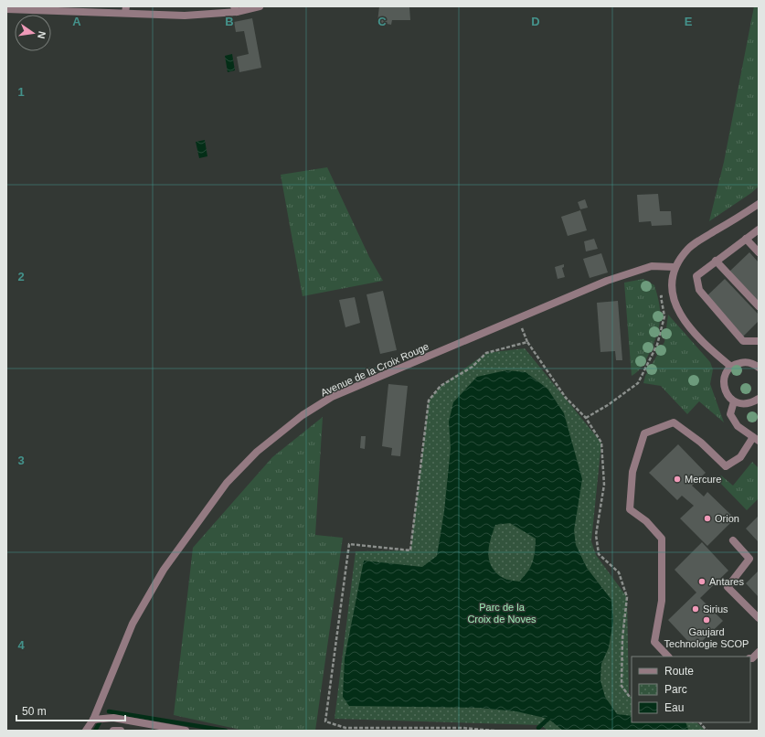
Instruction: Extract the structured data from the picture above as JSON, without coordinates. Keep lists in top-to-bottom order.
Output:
{
  "streets": {
    "street": ["Avenue de la Croix Rouge"]
  },
  "parks": ["Parc de la Croix de Noves"],
  "places": [
    "Mercure",
    "Orion",
    "Antares",
    "Sirius",
    "Gaujard Technologie SCOP"
  ],
  "legend": ["Route", "Parc", "Eau"],
  "scale_bar": "50 m",
  "north": "right",
  "grid": {
    "columns": [
      "A",
      "B",
      "C",
      "D",
      "E"
    ],
    "rows": [
      "1",
      "2",
      "3",
      "4"
    ]
  }
}
